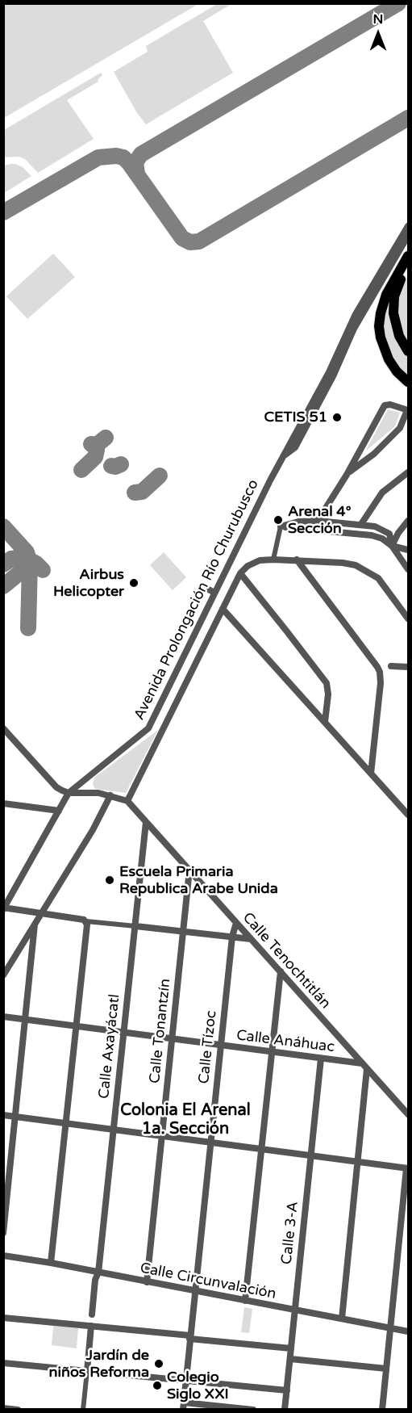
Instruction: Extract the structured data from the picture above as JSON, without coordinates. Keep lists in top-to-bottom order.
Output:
{
  "streets": {
    "street": [
      "Avenida Prolongación Río Churubusco",
      "Calle Tenochtitlán",
      "Calle Tonantzín",
      "Calle Anáhuac",
      "Calle Axayácatl",
      "Calle Tízoc",
      "Calle 3-A",
      "Calle Circunvalación"
    ]
  },
  "crossings": [
    ["Calle Tenochtitlán", "Calle Tonantzín"],
    ["Calle Tenochtitlán", "Calle Anáhuac"],
    ["Calle Tenochtitlán", "Calle Axayácatl"],
    ["Calle Tenochtitlán", "Calle Tízoc"],
    ["Calle Tonantzín", "Calle Anáhuac"],
    ["Calle Tonantzín", "Calle Circunvalación"],
    ["Calle Anáhuac", "Calle Axayácatl"],
    ["Calle Anáhuac", "Calle Tízoc"],
    ["Calle Anáhuac", "Calle 3-A"],
    ["Calle Axayácatl", "Calle Circunvalación"],
    ["Calle Tízoc", "Calle Circunvalación"],
    ["Calle 3-A", "Calle Circunvalación"]
  ],
  "districts": ["Colonia El Arenal 1a. Sección"],
  "places": [
    "CETIS 51",
    "Arenal 4° Sección",
    "Airbus Helicopter",
    "Escuela Primaria Republica Arabe Unida",
    "Jardín de niños Reforma",
    "Colegio Siglo XXI"
  ],
  "north": "top"
}
